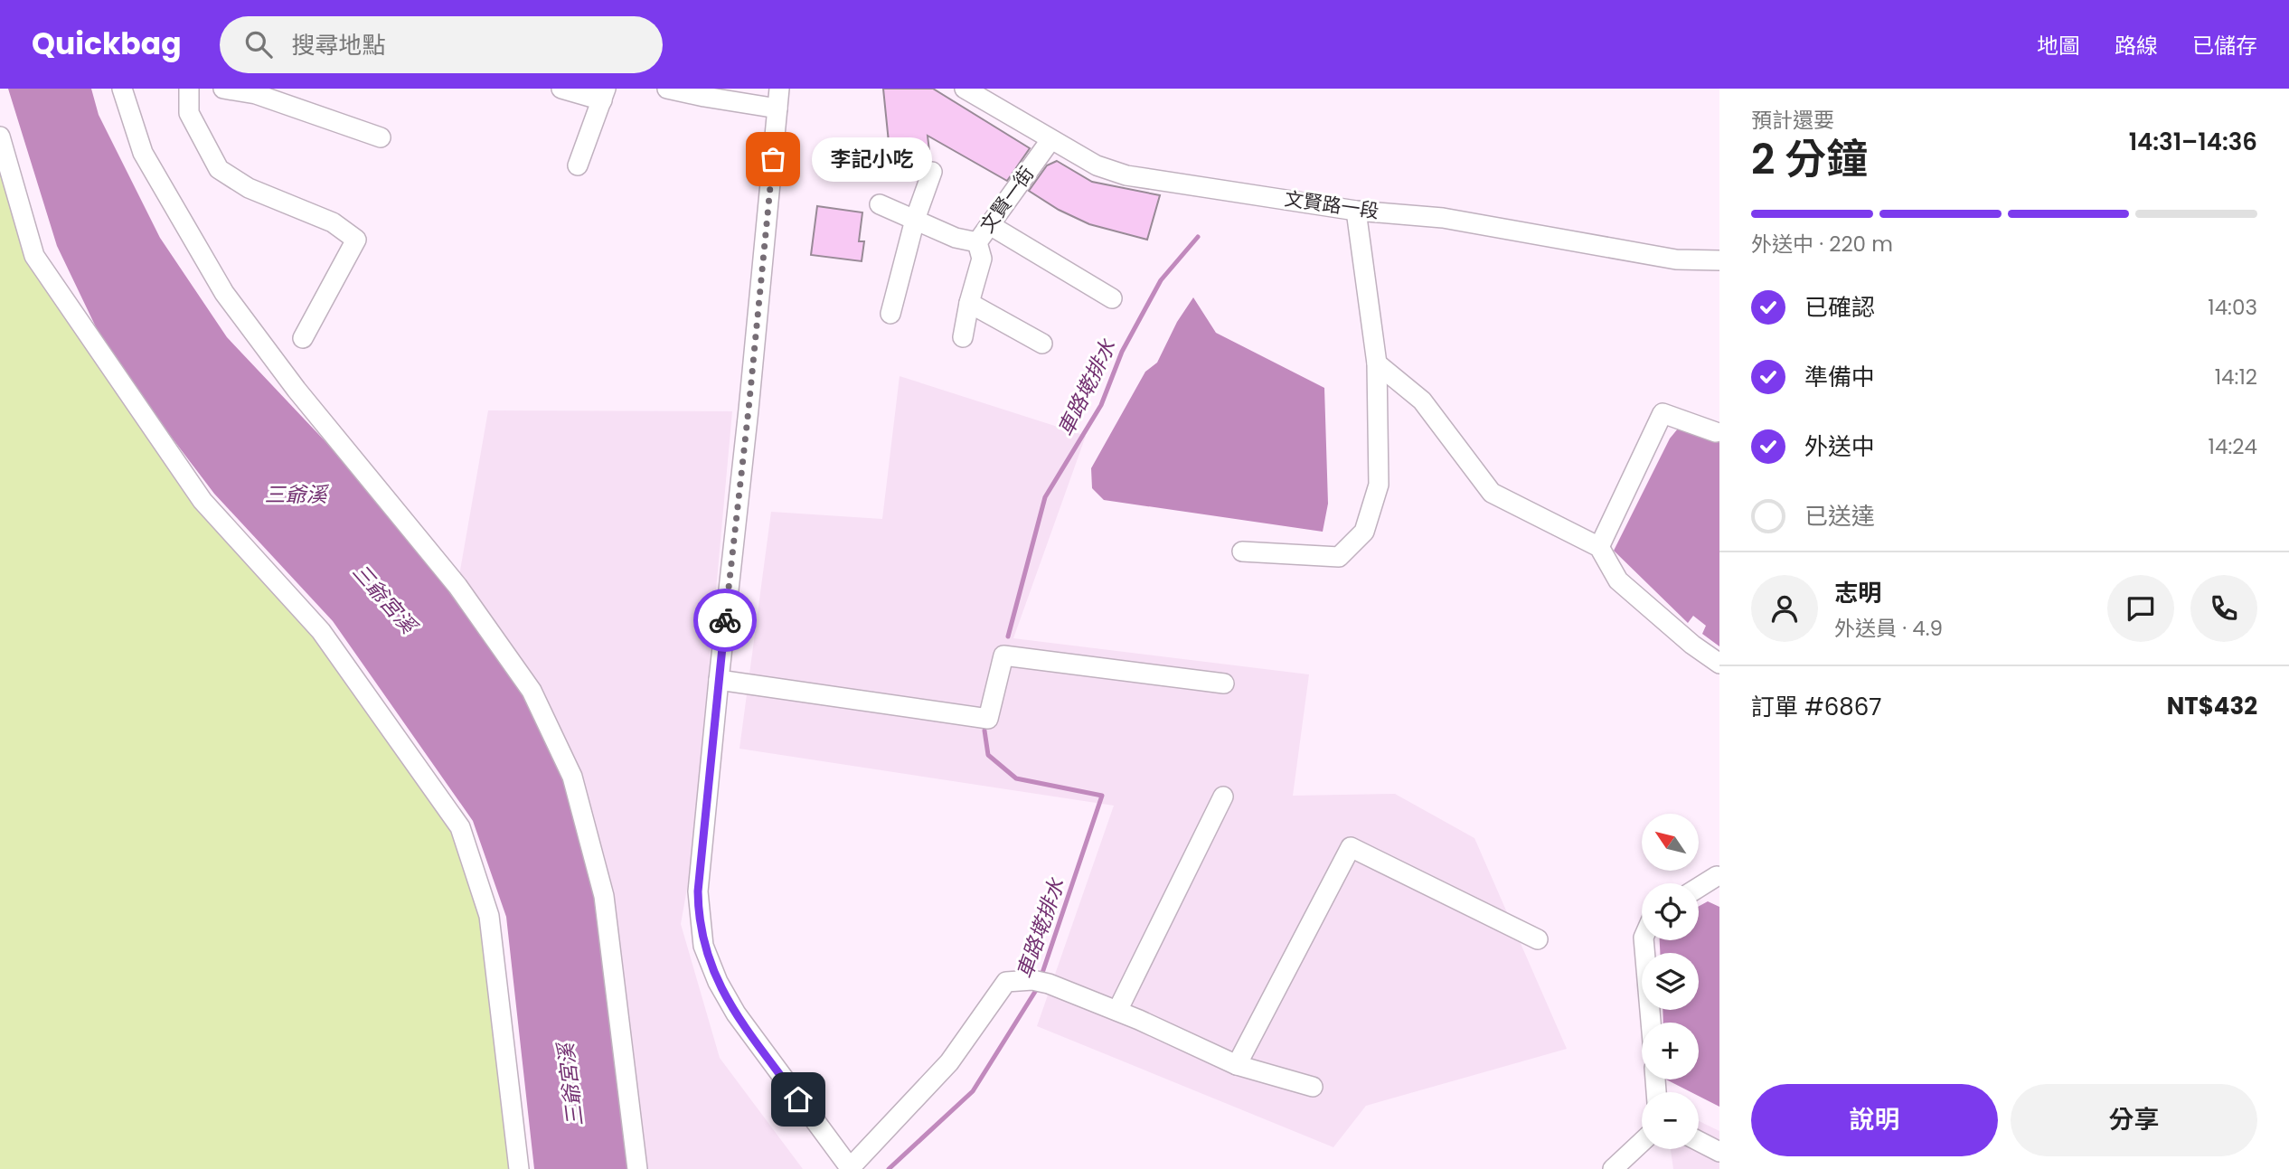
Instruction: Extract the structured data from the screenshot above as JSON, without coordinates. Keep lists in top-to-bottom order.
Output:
{
  "streets": {
    "street": ["文賢一街", "文賢路一段"]
  },
  "crossings": [
    ["文賢一街", "文賢路一段"]
  ],
  "water": ["車路墘排水", "三爺溪", "三爺宮溪"],
  "places": ["李記小吃"],
  "north": "top left",
  "page": {
    "header": "Quickbag",
    "search": "搜尋地點",
    "nav": ["地圖", "路線", "已儲存"],
    "heading": ["2 分鐘", "預計還要", "14:31–14:36"],
    "panel": [
      "志明",
      "外送員 · 4.9",
      "訂單 #6867",
      "NT$432"
    ],
    "bubble": "李記小吃",
    "bar": "外送中 · 220 m",
    "list": [
      ["已確認", "14:03"],
      ["準備中", "14:12"],
      ["外送中", "14:24"],
      "已送達"
    ],
    "map_buttons": ["+", "−"],
    "buttons": ["說明", "分享"]
  }
}
